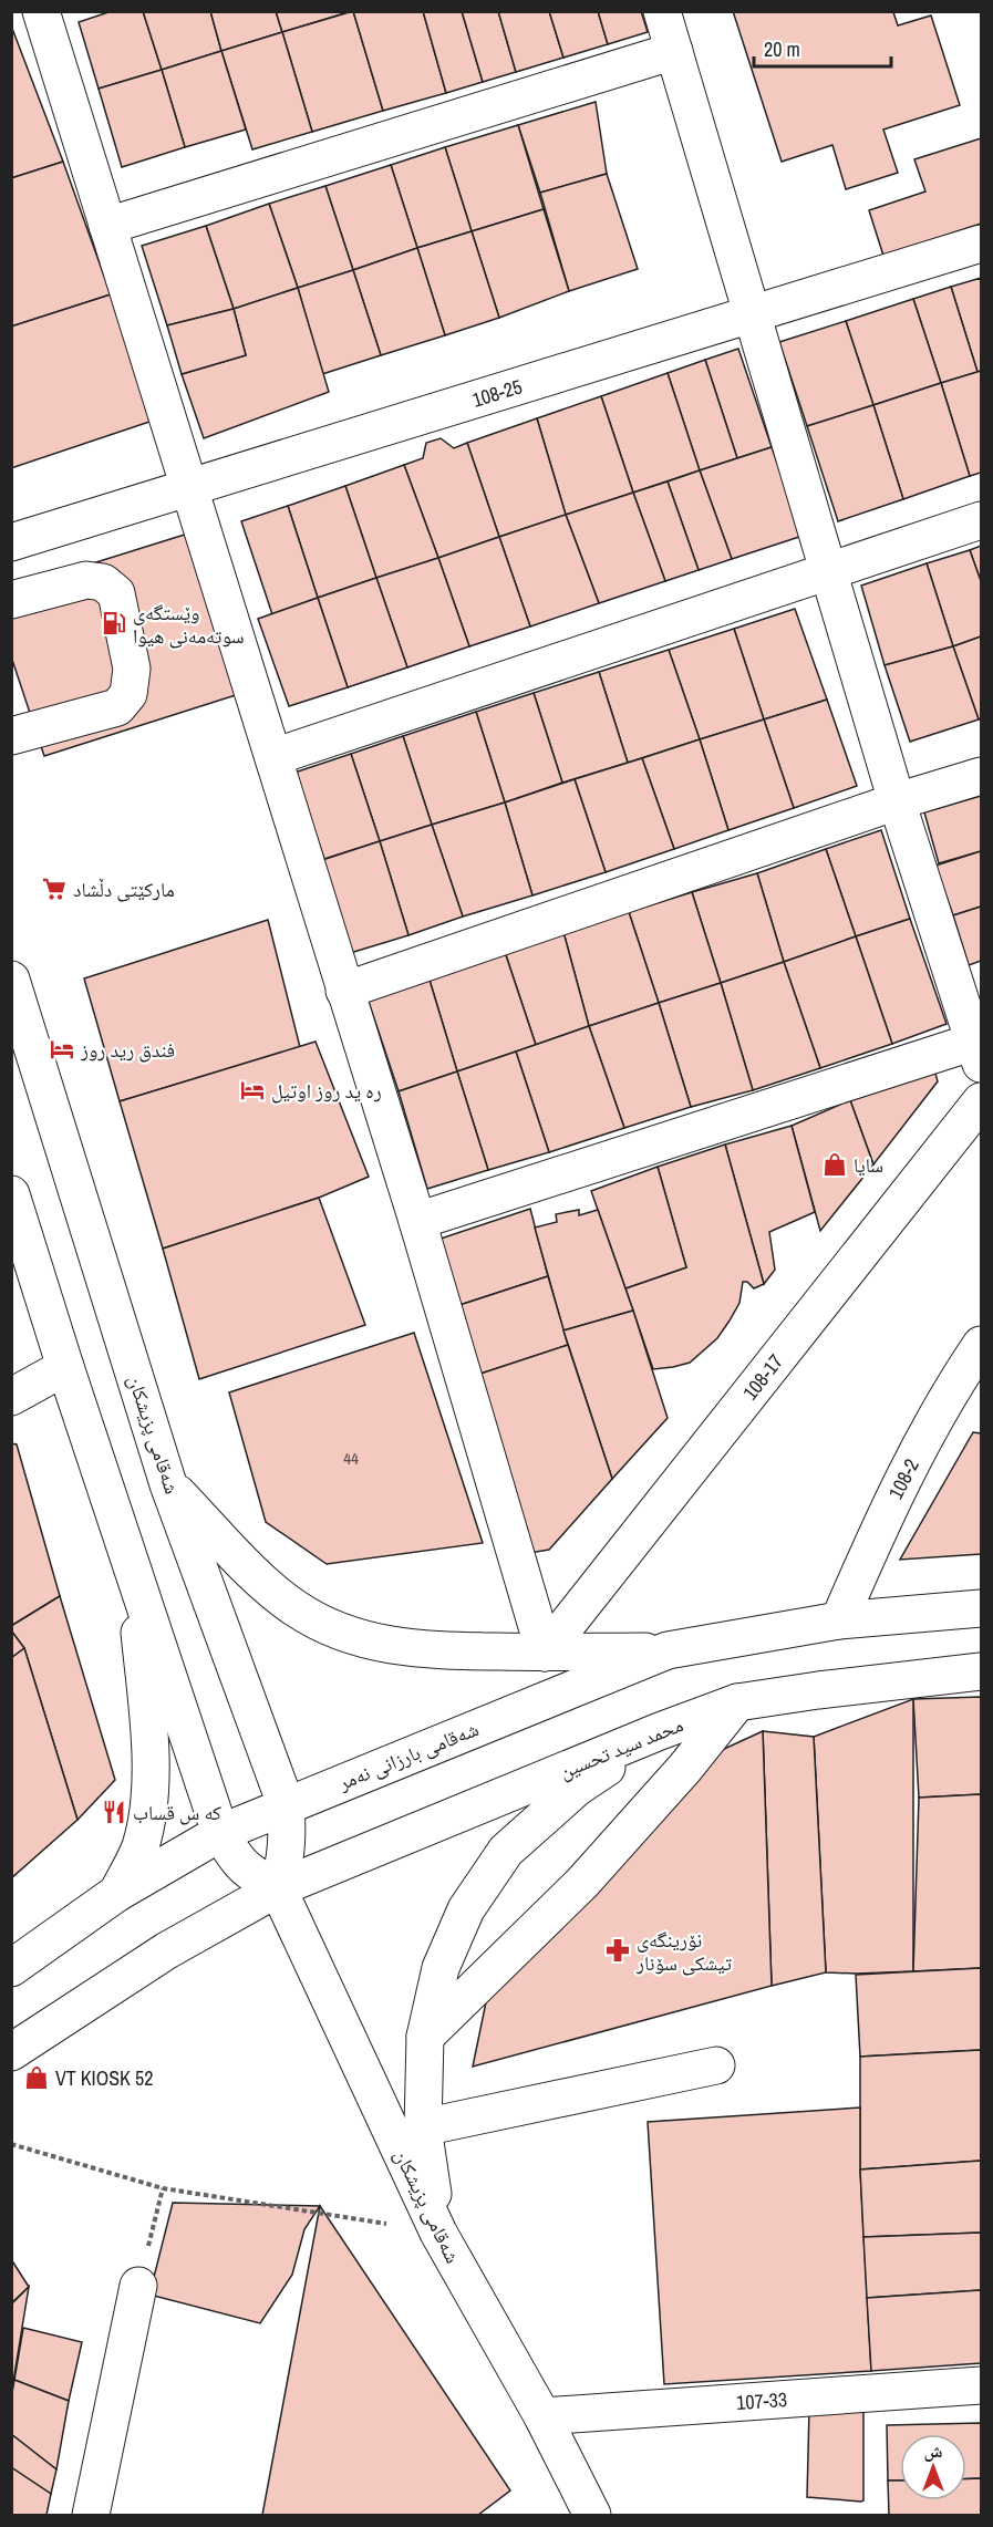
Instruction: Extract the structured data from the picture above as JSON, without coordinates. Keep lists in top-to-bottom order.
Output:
{
  "streets": {
    "street": [
      "108-25",
      "108-17",
      "شەقامی پزیشکان",
      "108-2",
      "محمد سید تحسین",
      "شەقامی بارزانی نەمر",
      "107-33"
    ]
  },
  "crossings": [
    ["شەقامی پزیشکان", "محمد سید تحسین"],
    ["شەقامی پزیشکان", "شەقامی بارزانی نەمر"],
    ["شەقامی پزیشکان", "107-33"],
    ["108-2", "شەقامی بارزانی نەمر"]
  ],
  "places": {
    "fuel station": ["وێستگەی سوتەمەنی هیوا"],
    "supermarket": ["مارکێتی دڵشاد"],
    "hotel": ["فندق ريد روز", "ره يد روز اوتيل"],
    "shop": ["سايا", "VT KIOSK 52"],
    "restaurant": ["كه س قساب"],
    "pharmacy": ["نۆرینگەی تیشکی سۆنار"]
  },
  "house_numbers": ["44"],
  "scale_bar": "20 m",
  "north": "top"
}
